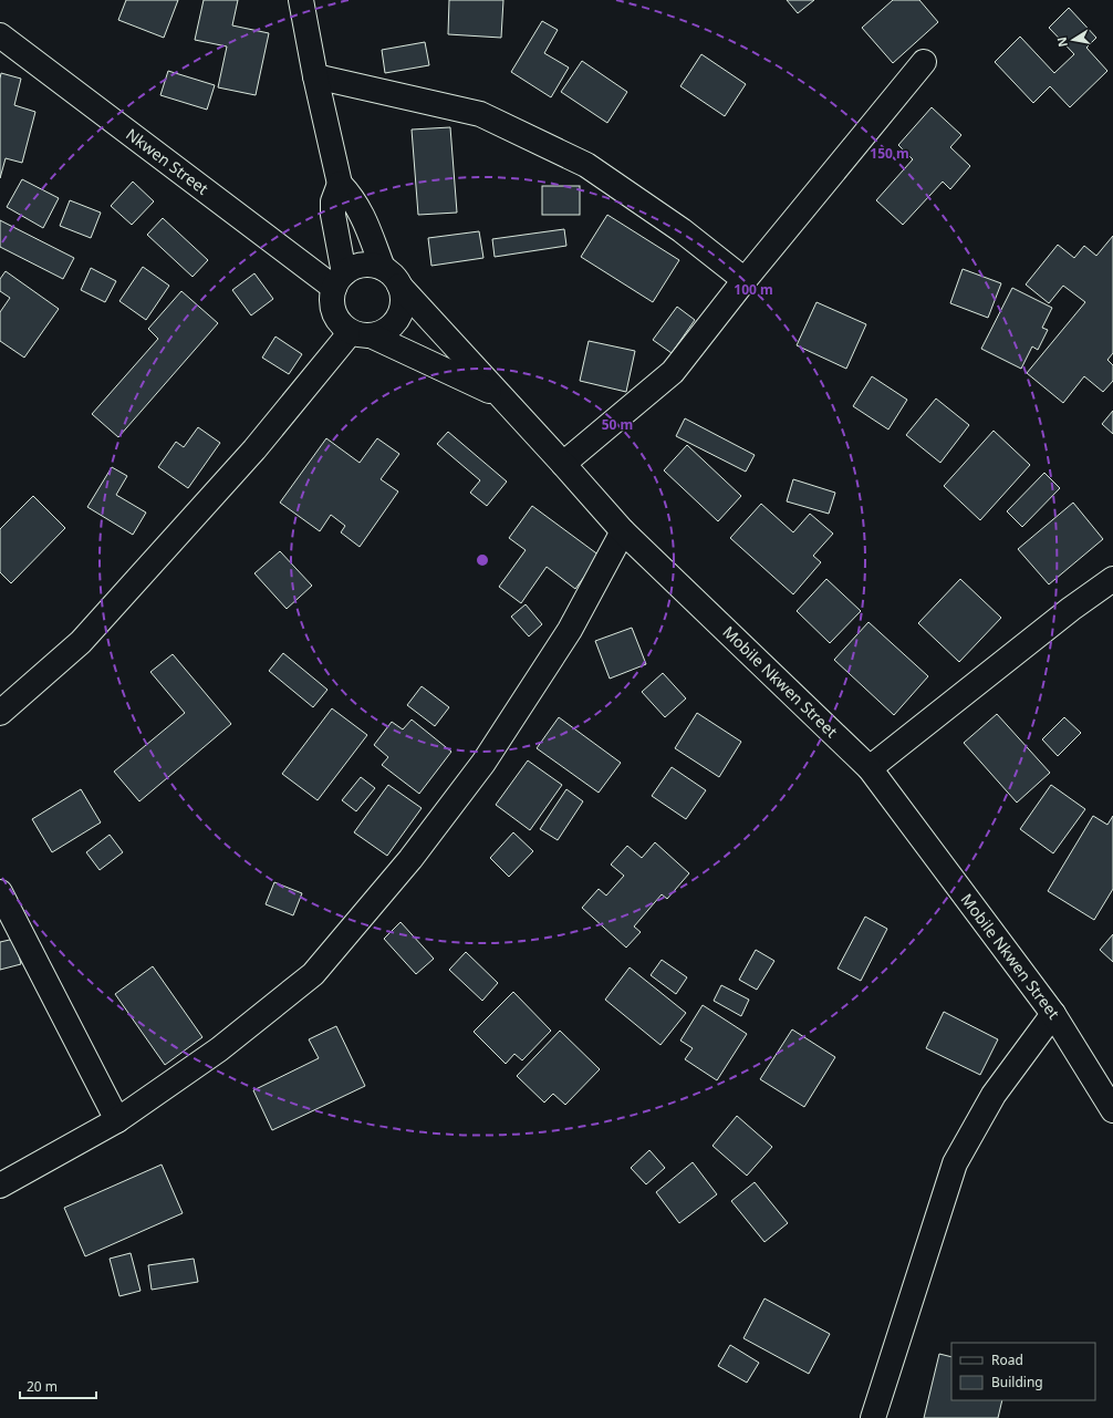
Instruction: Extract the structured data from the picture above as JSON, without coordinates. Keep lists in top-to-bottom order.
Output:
{
  "streets": {
    "main road": ["Nkwen Street", "Mobile Nkwen Street"]
  },
  "crossings": [
    ["Nkwen Street", "Mobile Nkwen Street"]
  ],
  "legend": ["Road", "Building"],
  "scale_bar": "20 m",
  "north": "left",
  "rings": ["150 m", "100 m", "50 m"]
}
